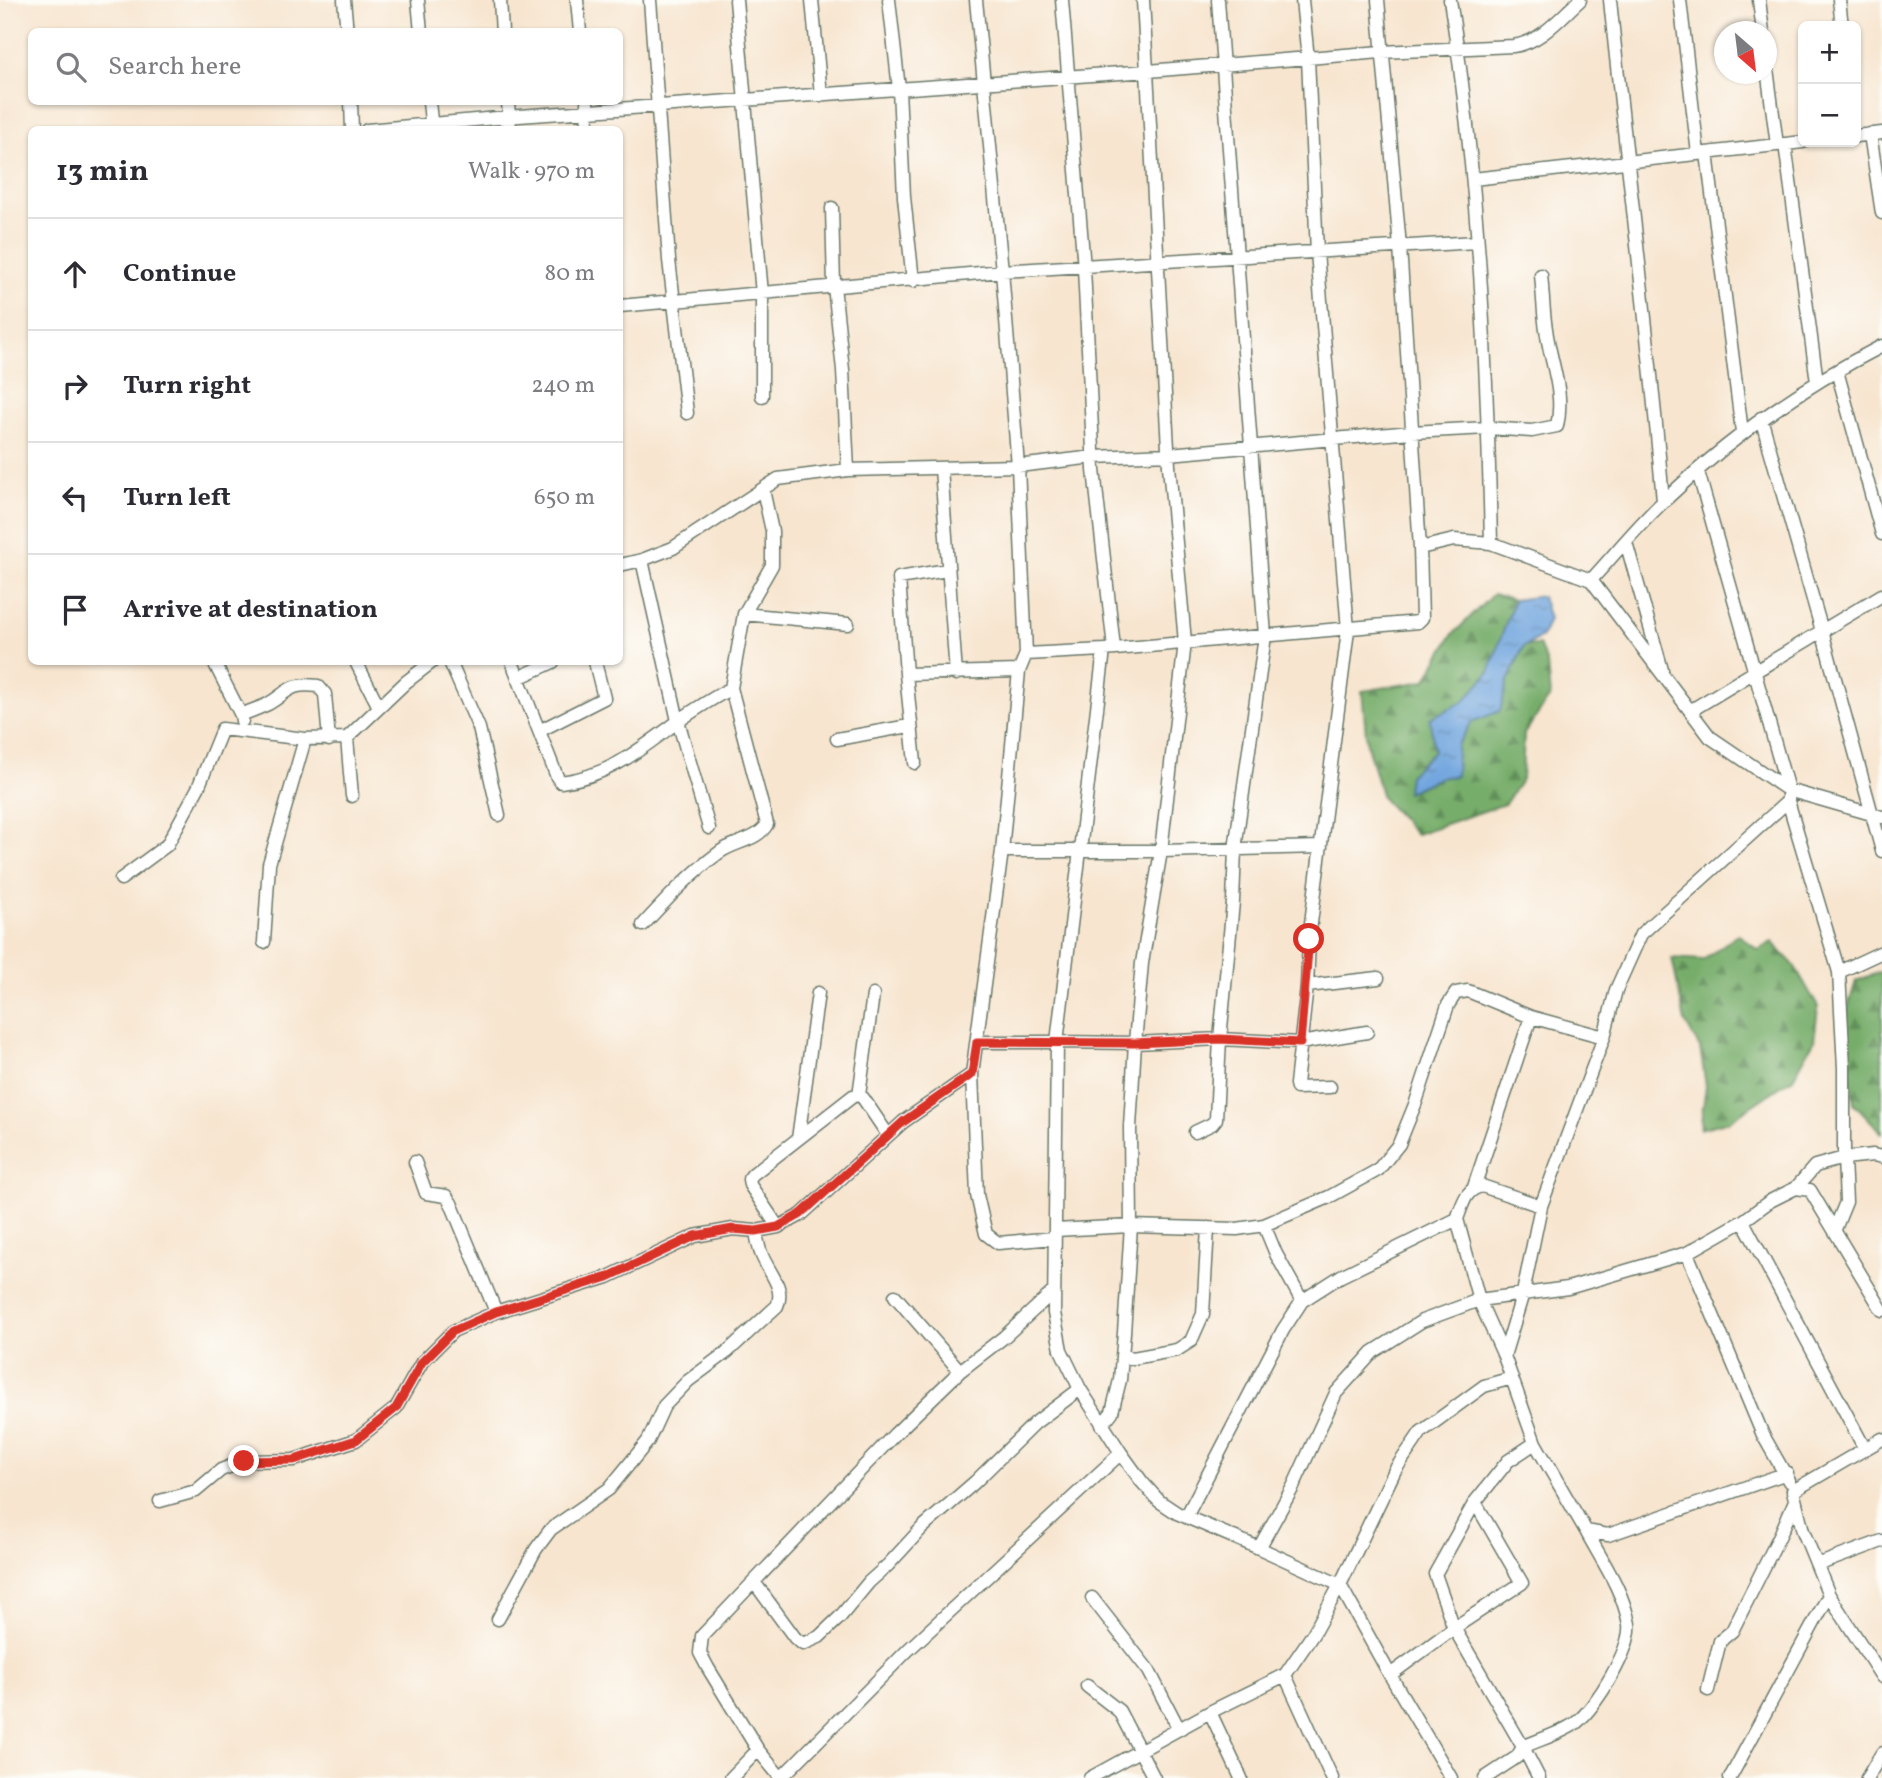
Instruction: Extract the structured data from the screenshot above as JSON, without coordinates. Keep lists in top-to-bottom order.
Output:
{
  "north": "bottom right",
  "page": {
    "map_buttons": ["+", "−"],
    "search": "Search here",
    "heading": ["13 min", "Walk · 970 m"],
    "list": [
      ["Continue", "80 m"],
      ["Turn right", "240 m"],
      ["Turn left", "650 m"],
      "Arrive at destination"
    ]
  }
}
